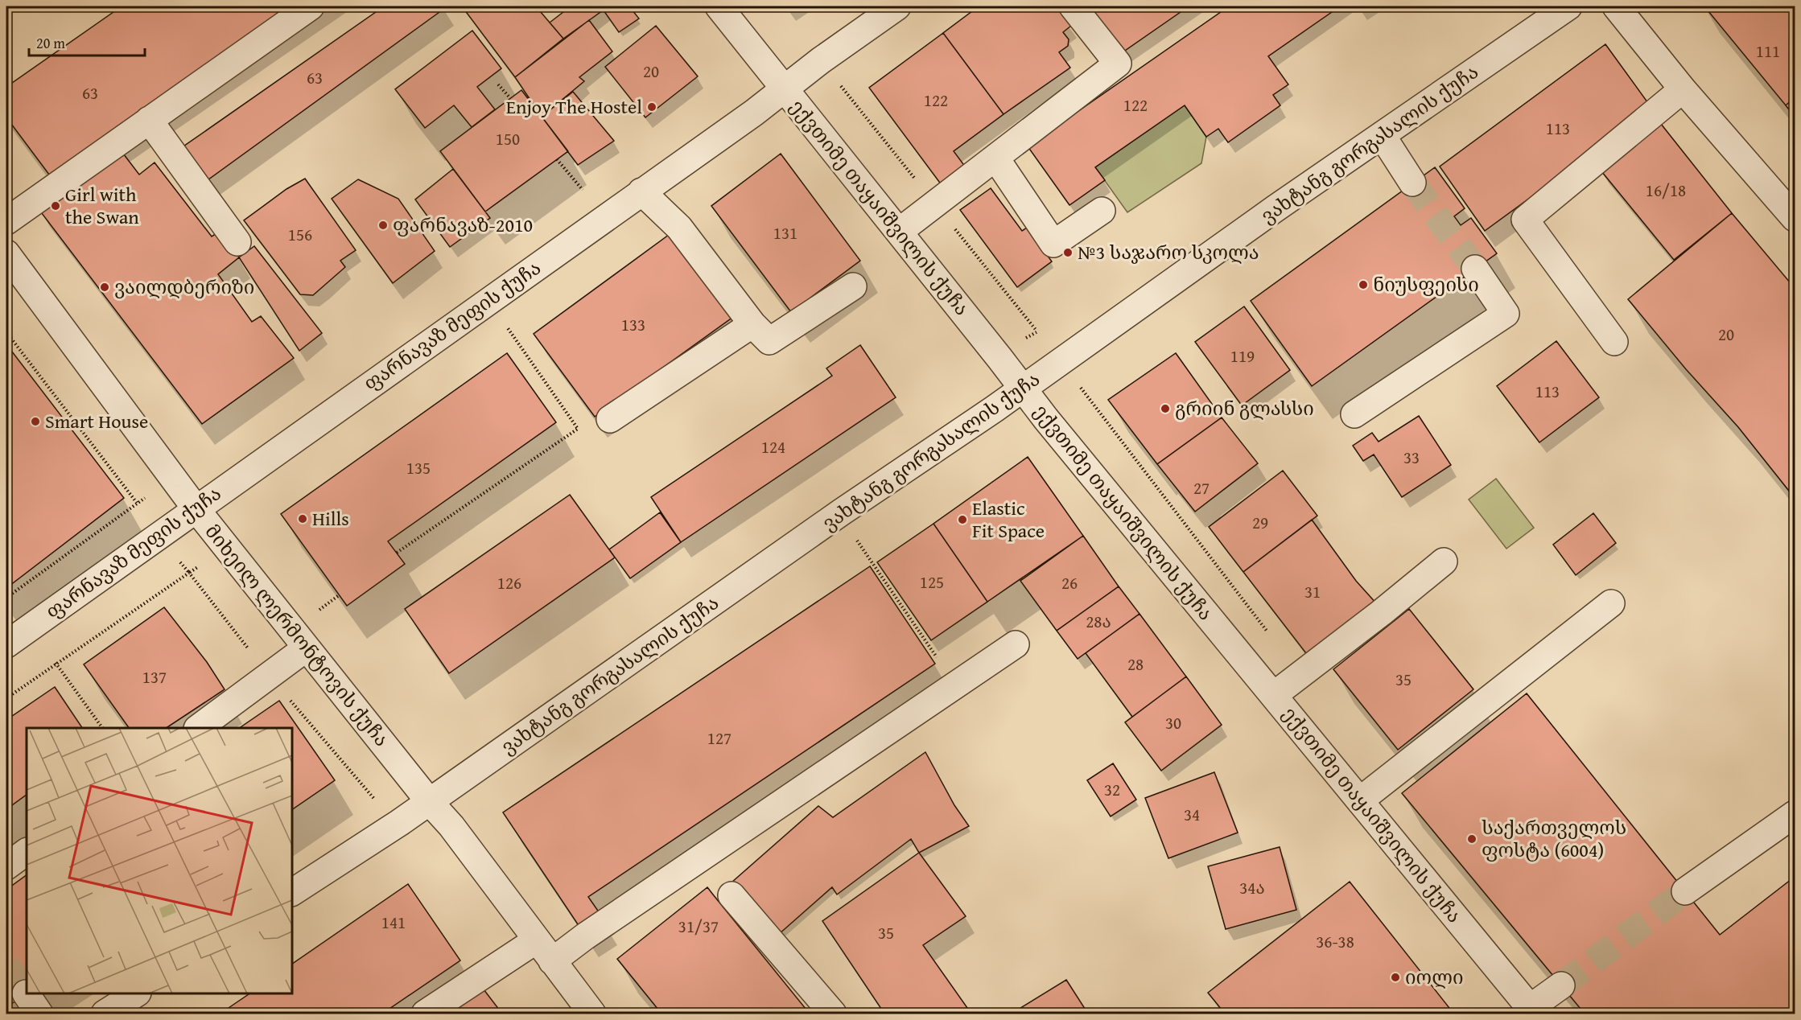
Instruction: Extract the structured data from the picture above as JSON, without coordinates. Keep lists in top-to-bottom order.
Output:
{
  "streets": {
    "street": [
      "ვახტანგ გორგასალის ქუჩა",
      "ექვთიმე თაყაიშვილის ქუჩა",
      "ფარნავაზ მეფის ქუჩა",
      "მიხეილ ლერმონტოვის ქუჩა"
    ]
  },
  "crossings": [
    ["ვახტანგ გორგასალის ქუჩა", "ექვთიმე თაყაიშვილის ქუჩა"],
    ["ვახტანგ გორგასალის ქუჩა", "მიხეილ ლერმონტოვის ქუჩა"],
    ["ექვთიმე თაყაიშვილის ქუჩა", "ფარნავაზ მეფის ქუჩა"],
    ["ფარნავაზ მეფის ქუჩა", "მიხეილ ლერმონტოვის ქუჩა"]
  ],
  "places": [
    "Enjoy The Hostel",
    "Girl with the Swan",
    "ფარნავაზ-2010",
    "№3 საჯარო სკოლა",
    "ნიუსფეისი",
    "ვაილდბერიზი",
    "გრიინ გლასსი",
    "Smart House",
    "Hills",
    "Elastic Fit Space",
    "საქართველოს ფოსტა (6004)",
    "იოლი"
  ],
  "house_numbers": [
    "111",
    "20",
    "63",
    "63",
    "122",
    "122",
    "113",
    "150",
    "16/18",
    "131",
    "156",
    "133",
    "20",
    "119",
    "113",
    "124",
    "33",
    "135",
    "27",
    "29",
    "125",
    "126",
    "26",
    "31",
    "28ა",
    "28",
    "137",
    "35",
    "30",
    "127",
    "32",
    "34",
    "34ა",
    "141",
    "31/37",
    "35",
    "36-38"
  ],
  "scale_bar": "20 m"
}
